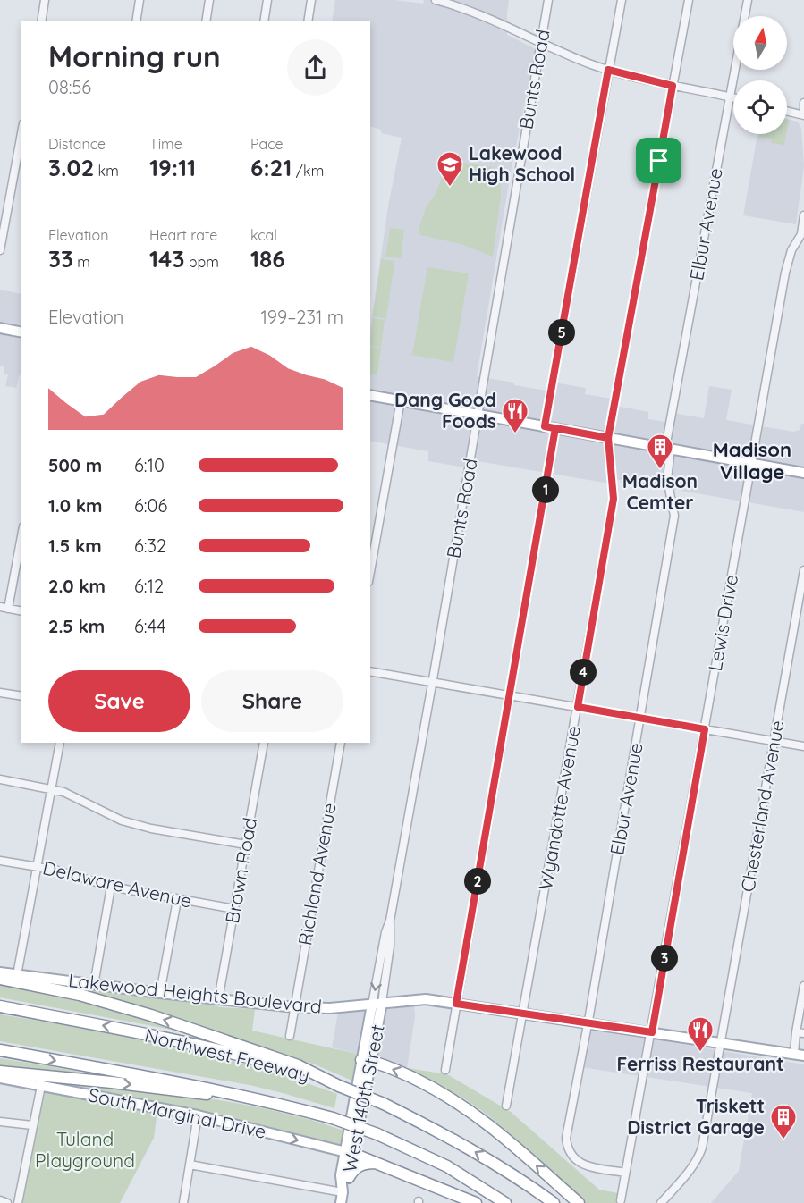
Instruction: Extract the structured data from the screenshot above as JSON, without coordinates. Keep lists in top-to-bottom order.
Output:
{
  "streets": {
    "highway": ["Northwest Freeway"],
    "main road": ["Lakewood Heights Boulevard", "West 140th Street", "South Marginal Drive"],
    "street": [
      "Bunts Road",
      "Elbur Avenue",
      "Lewis Drive",
      "Chesterland Avenue",
      "Wyandotte Avenue",
      "Brown Road",
      "Richland Avenue",
      "Delaware Avenue"
    ]
  },
  "crossings": [
    ["Bunts Road", "Lakewood Heights Boulevard"],
    ["Bunts Road", "West 140th Street"],
    ["Elbur Avenue", "Lewis Drive"],
    ["Elbur Avenue", "Lakewood Heights Boulevard"],
    ["Lewis Drive", "Lakewood Heights Boulevard"],
    ["Chesterland Avenue", "Lakewood Heights Boulevard"],
    ["Wyandotte Avenue", "Lakewood Heights Boulevard"],
    ["Brown Road", "Delaware Avenue"],
    ["Brown Road", "Lakewood Heights Boulevard"],
    ["Richland Avenue", "Lakewood Heights Boulevard"],
    ["Lakewood Heights Boulevard", "West 140th Street"],
    ["West 140th Street", "South Marginal Drive"]
  ],
  "one_way": ["South Marginal Drive"],
  "districts": ["Madison Village"],
  "parks": ["Tuland Playground"],
  "places": {
    "school or university": ["Lakewood High School"],
    "restaurant": ["Dang Good Foods", "Ferriss Restaurant"],
    "building": ["Madison Cemter", "Triskett District Garage"]
  },
  "north": "top",
  "page": {
    "heading": ["Morning run", "08:56"],
    "stats": [
      ["Distance", "3.02 km"],
      ["Time", "19:11"],
      ["Pace", "6:21 /km"],
      ["Elevation", "33 m"],
      ["Heart rate", "143 bpm"],
      ["kcal", "186"]
    ],
    "chart": ["Elevation", "199–231 m"],
    "pins": [
      "5",
      "1",
      "4",
      "2",
      "3"
    ],
    "list": [
      {
        "name": "500 m",
        "note": "6:10"
      },
      {
        "name": "1.0 km",
        "note": "6:06"
      },
      {
        "name": "1.5 km",
        "note": "6:32"
      },
      {
        "name": "2.0 km",
        "note": "6:12"
      },
      {
        "name": "2.5 km",
        "note": "6:44"
      }
    ],
    "buttons": ["Save", "Share"]
  }
}
